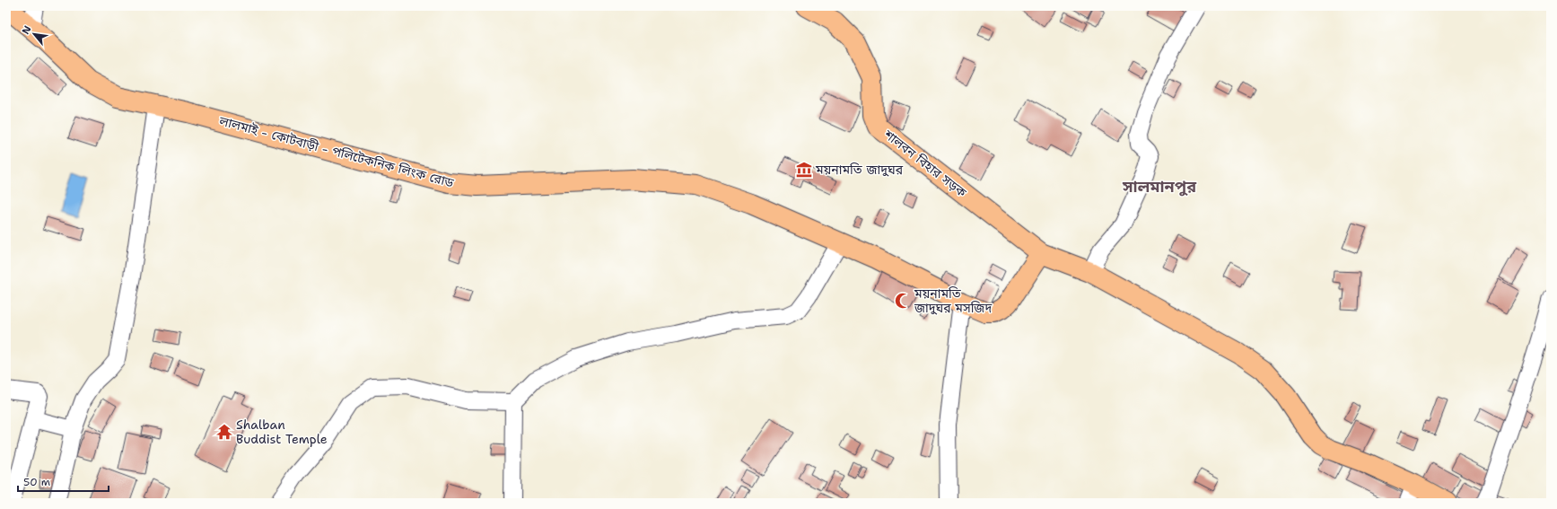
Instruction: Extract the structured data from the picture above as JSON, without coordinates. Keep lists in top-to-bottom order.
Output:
{
  "streets": {
    "main road": ["লালমাই - কোটবাড়ী - পলিটেকনিক লিংক রোড", "শালবন বিহার সড়ক"]
  },
  "crossings": [
    ["লালমাই - কোটবাড়ী - পলিটেকনিক লিংক রোড", "শালবন বিহার সড়ক"]
  ],
  "districts": ["সালমানপুর"],
  "places": {
    "museum": ["ময়নামতি জাদুঘর"],
    "mosque": ["ময়নামতি জাদুঘর মসজিদ"],
    "temple": ["Shalban Buddist Temple"]
  },
  "scale_bar": "50 m",
  "north": "top left"
}
